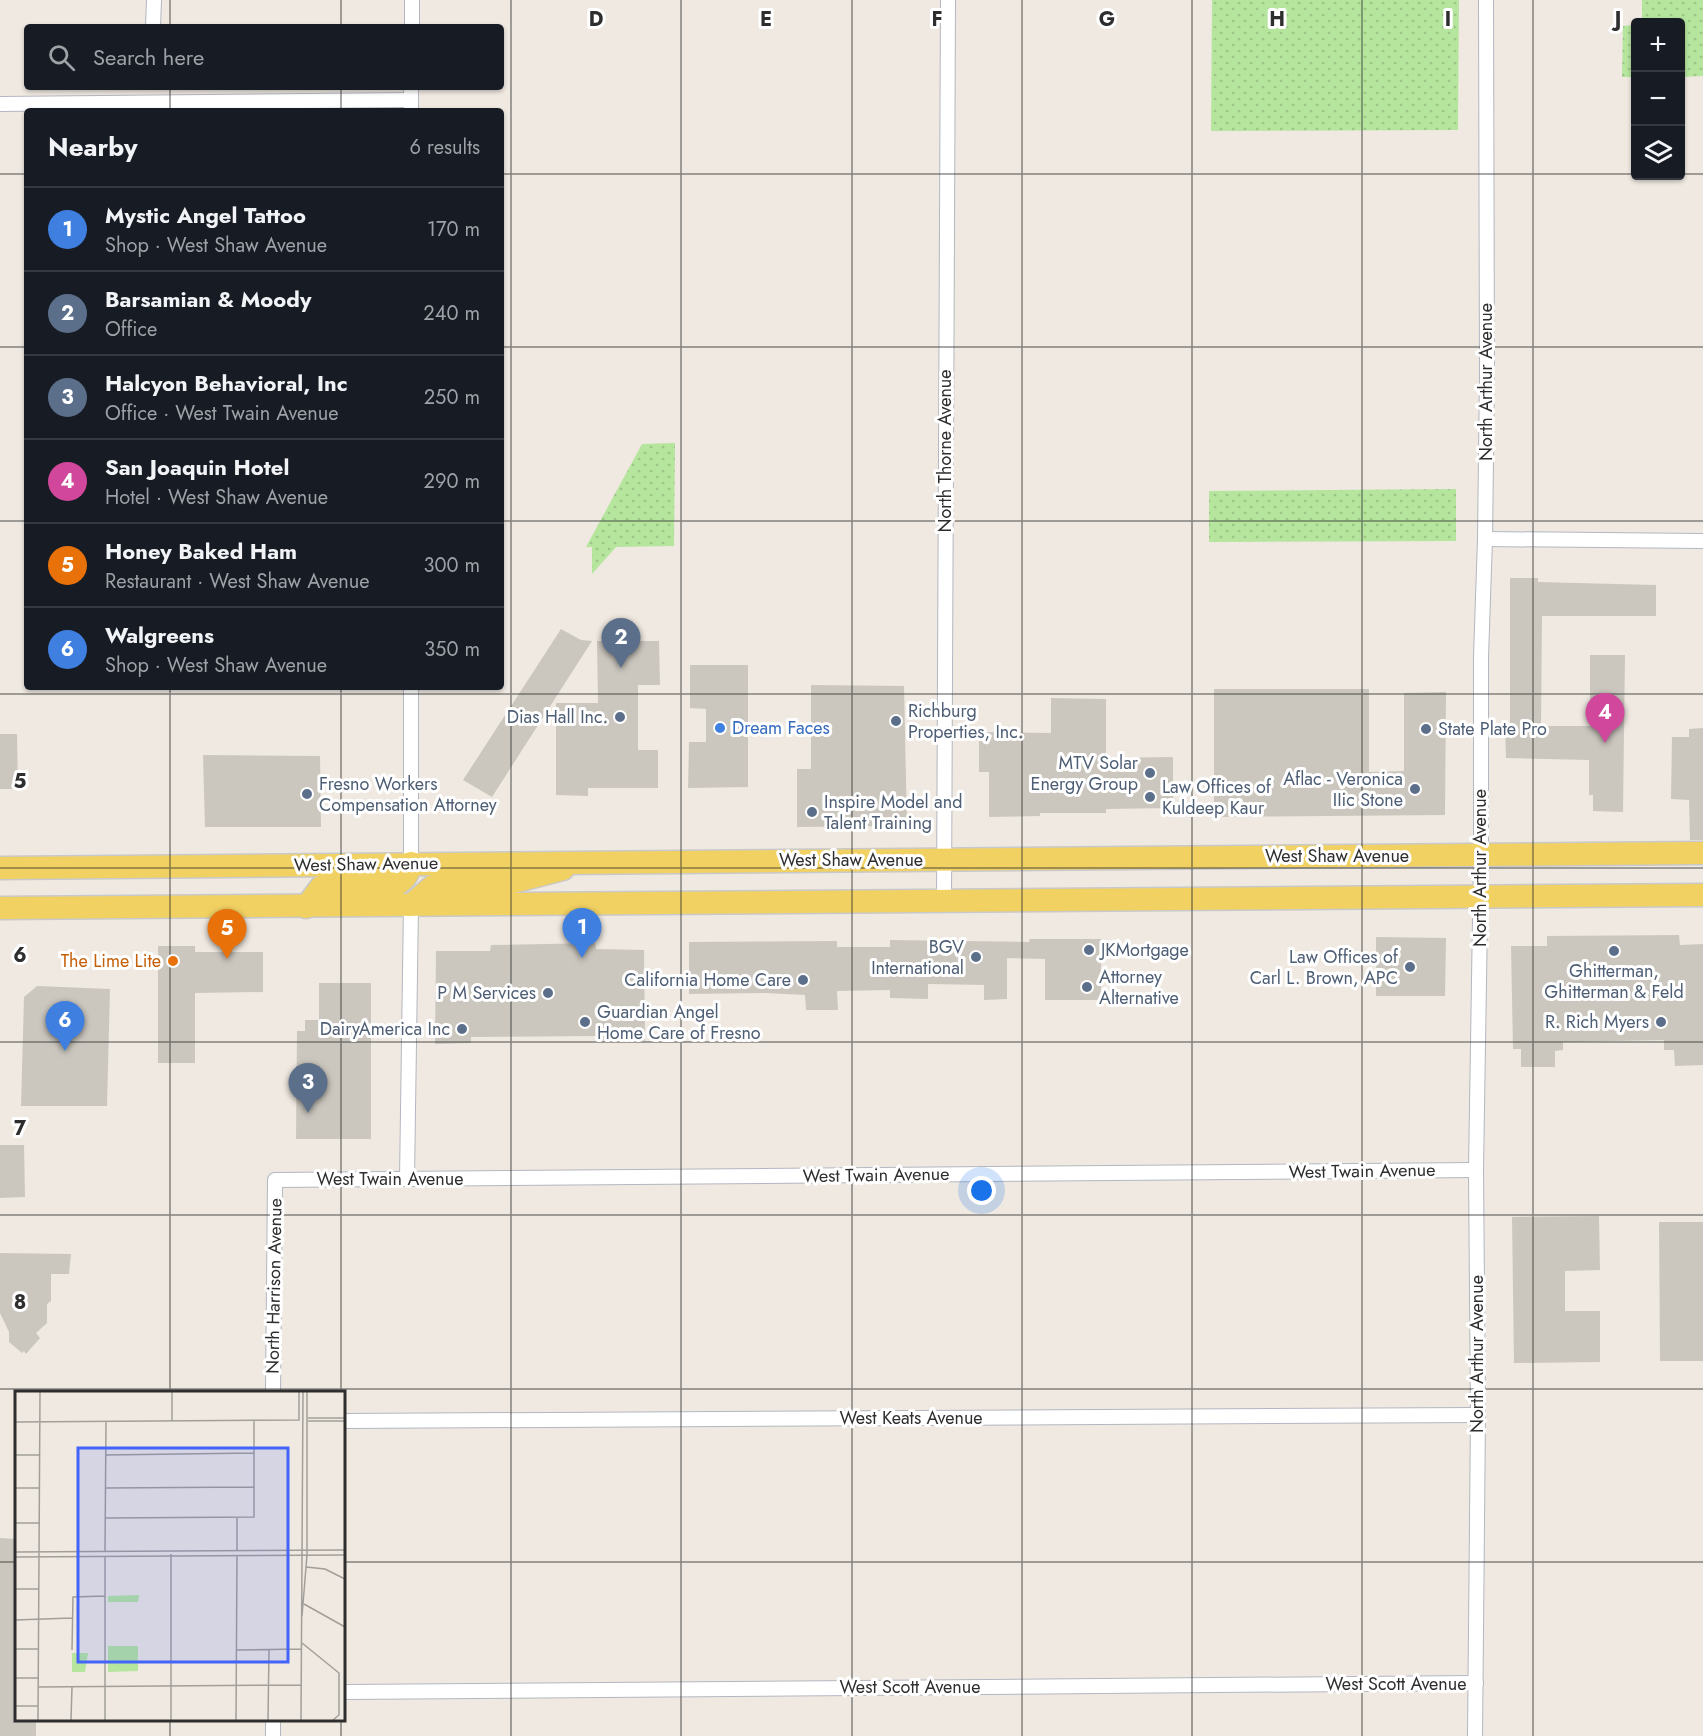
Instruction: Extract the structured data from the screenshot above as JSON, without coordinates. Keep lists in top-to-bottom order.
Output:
{
  "streets": {
    "main road": ["West Shaw Avenue"],
    "street": [
      "North Arthur Avenue",
      "North Thorne Avenue",
      "West Twain Avenue",
      "North Harrison Avenue",
      "West Keats Avenue",
      "West Scott Avenue"
    ]
  },
  "crossings": [
    ["North Arthur Avenue", "West Shaw Avenue"],
    ["North Arthur Avenue", "West Twain Avenue"],
    ["North Arthur Avenue", "West Keats Avenue"],
    ["North Arthur Avenue", "West Scott Avenue"],
    ["North Thorne Avenue", "West Shaw Avenue"],
    ["West Twain Avenue", "North Harrison Avenue"]
  ],
  "places": [
    "Dias Hall Inc.",
    "Richburg Properties, Inc.",
    "Dream Faces",
    "State Plate Pro",
    "MTV Solar Energy Group",
    "Aflac - Veronica IIic Stone",
    "Fresno Workers Compensation Attorney",
    "Law Offices of Kuldeep Kaur",
    "Inspire Model and Talent Training",
    "JKMortgage",
    "Ghitterman, Ghitterman & Feld",
    "BGV International",
    "The Lime Lite",
    "Law Offices of Carl L. Brown, APC",
    "California Home Care",
    "Attorney Alternative",
    "P M Services",
    "Guardian Angel Home Care of Fresno",
    "R. Rich Myers",
    "DairyAmerica Inc"
  ],
  "page": {
    "map_buttons": ["+", "−"],
    "search": "Search here",
    "heading": ["Nearby", "6 results"],
    "list": [
      {
        "mark": "1",
        "name": "Mystic Angel Tattoo",
        "note": "Shop · West Shaw Avenue",
        "value": "170 m"
      },
      {
        "mark": "2",
        "name": "Barsamian & Moody",
        "note": "Office",
        "value": "240 m"
      },
      {
        "mark": "3",
        "name": "Halcyon Behavioral, Inc",
        "note": "Office · West Twain Avenue",
        "value": "250 m"
      },
      {
        "mark": "4",
        "name": "San Joaquin Hotel",
        "note": "Hotel · West Shaw Avenue",
        "value": "290 m"
      },
      {
        "mark": "5",
        "name": "Honey Baked Ham",
        "note": "Restaurant · West Shaw Avenue",
        "value": "300 m"
      },
      {
        "mark": "6",
        "name": "Walgreens",
        "note": "Shop · West Shaw Avenue",
        "value": "350 m"
      }
    ],
    "pins": [
      "2",
      "4",
      "1",
      "5",
      "6",
      "3"
    ]
  },
  "grid": {
    "columns": [
      "D",
      "E",
      "F",
      "G",
      "H",
      "I",
      "J"
    ],
    "rows": [
      "5",
      "6",
      "7",
      "8"
    ]
  }
}
